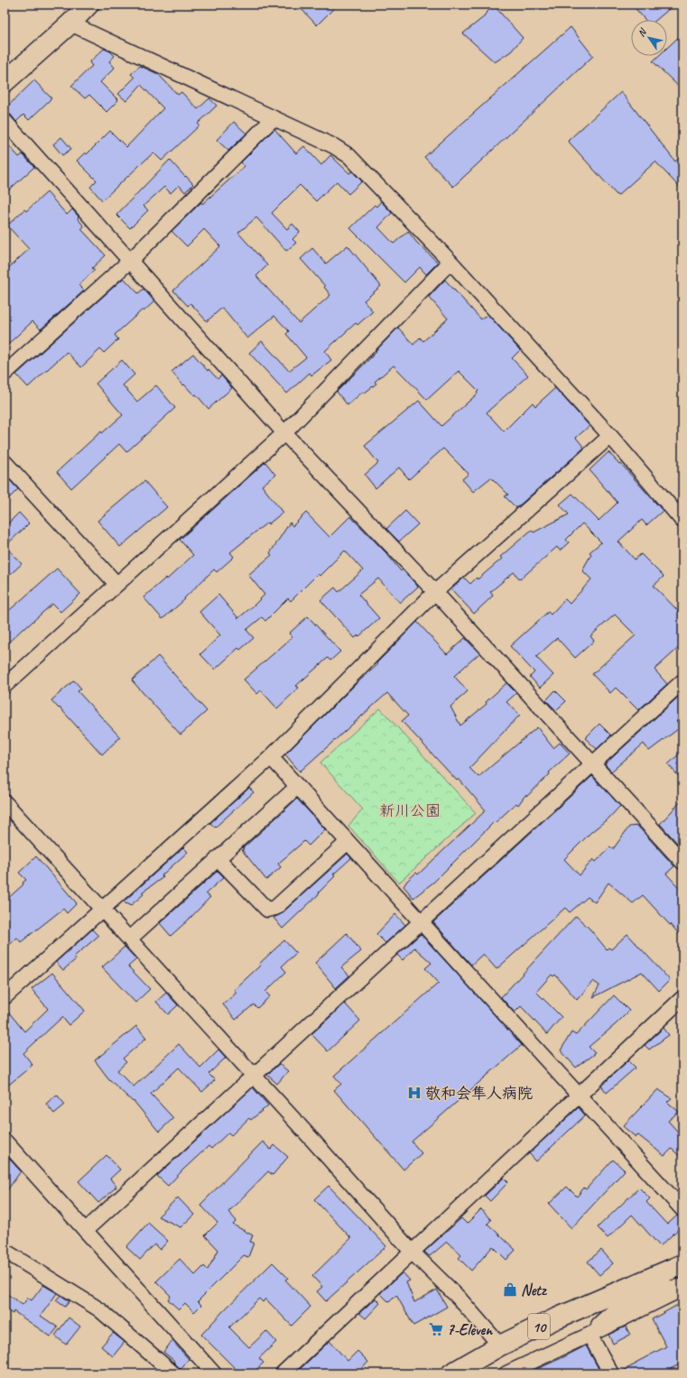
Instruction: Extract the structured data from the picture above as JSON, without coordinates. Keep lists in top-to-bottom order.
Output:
{
  "streets": {
    "main road": ["10"]
  },
  "parks": ["新川公園"],
  "places": {
    "hospital": ["敬和会隼人病院"],
    "shop": ["Netz"],
    "supermarket": ["7-Eleven"]
  },
  "north": "top left"
}
